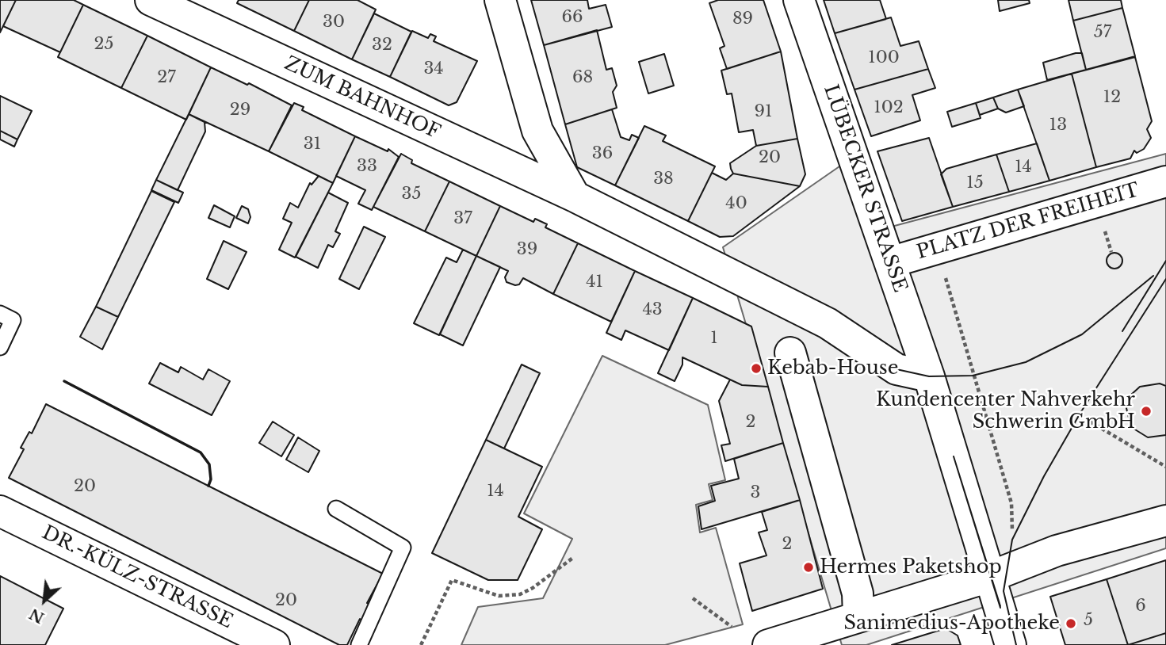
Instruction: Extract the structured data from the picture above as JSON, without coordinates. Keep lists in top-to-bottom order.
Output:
{
  "streets": {
    "street": [
      "ZUM BAHNHOF",
      "LÜBECKER STRASSE",
      "PLATZ DER FREIHEIT",
      "DR.-KÜLZ-STRASSE"
    ]
  },
  "crossings": [
    ["ZUM BAHNHOF", "LÜBECKER STRASSE"],
    ["LÜBECKER STRASSE", "PLATZ DER FREIHEIT"]
  ],
  "places": [
    "Kebab-House",
    "Kundencenter Nahverkehr Schwerin GmbH",
    "Hermes Paketshop",
    "Sanimedius-Apotheke"
  ],
  "house_numbers": [
    "66",
    "89",
    "30",
    "57",
    "25",
    "32",
    "100",
    "34",
    "27",
    "68",
    "12",
    "102",
    "29",
    "91",
    "13",
    "31",
    "36",
    "20",
    "33",
    "14",
    "38",
    "15",
    "35",
    "40",
    "37",
    "39",
    "41",
    "43",
    "1",
    "2",
    "20",
    "14",
    "3",
    "2",
    "20",
    "6",
    "5"
  ],
  "north": "bottom left"
}
